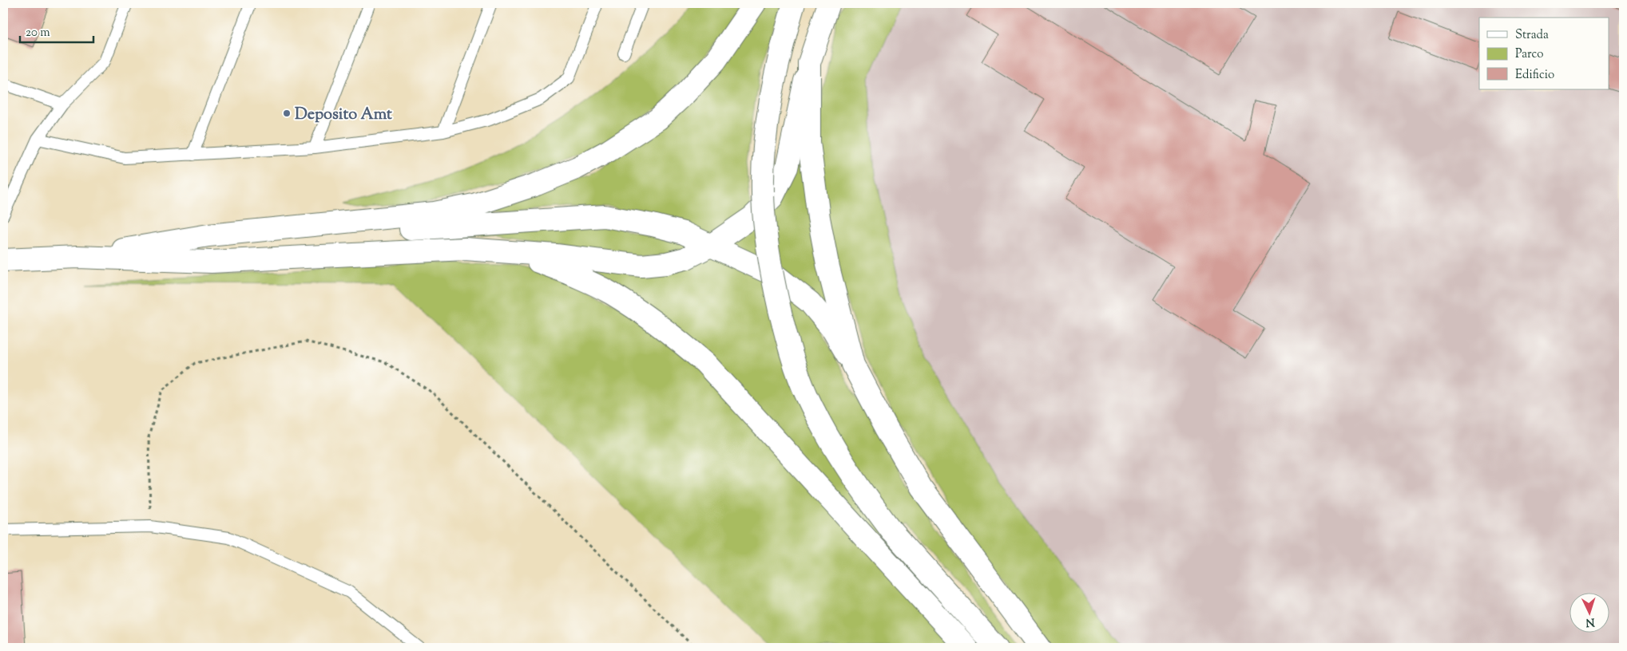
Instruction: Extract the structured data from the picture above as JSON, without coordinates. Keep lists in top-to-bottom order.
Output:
{
  "places": ["Deposito Amt"],
  "legend": ["Strada", "Parco", "Edificio"],
  "scale_bar": "20 m",
  "north": "bottom"
}
